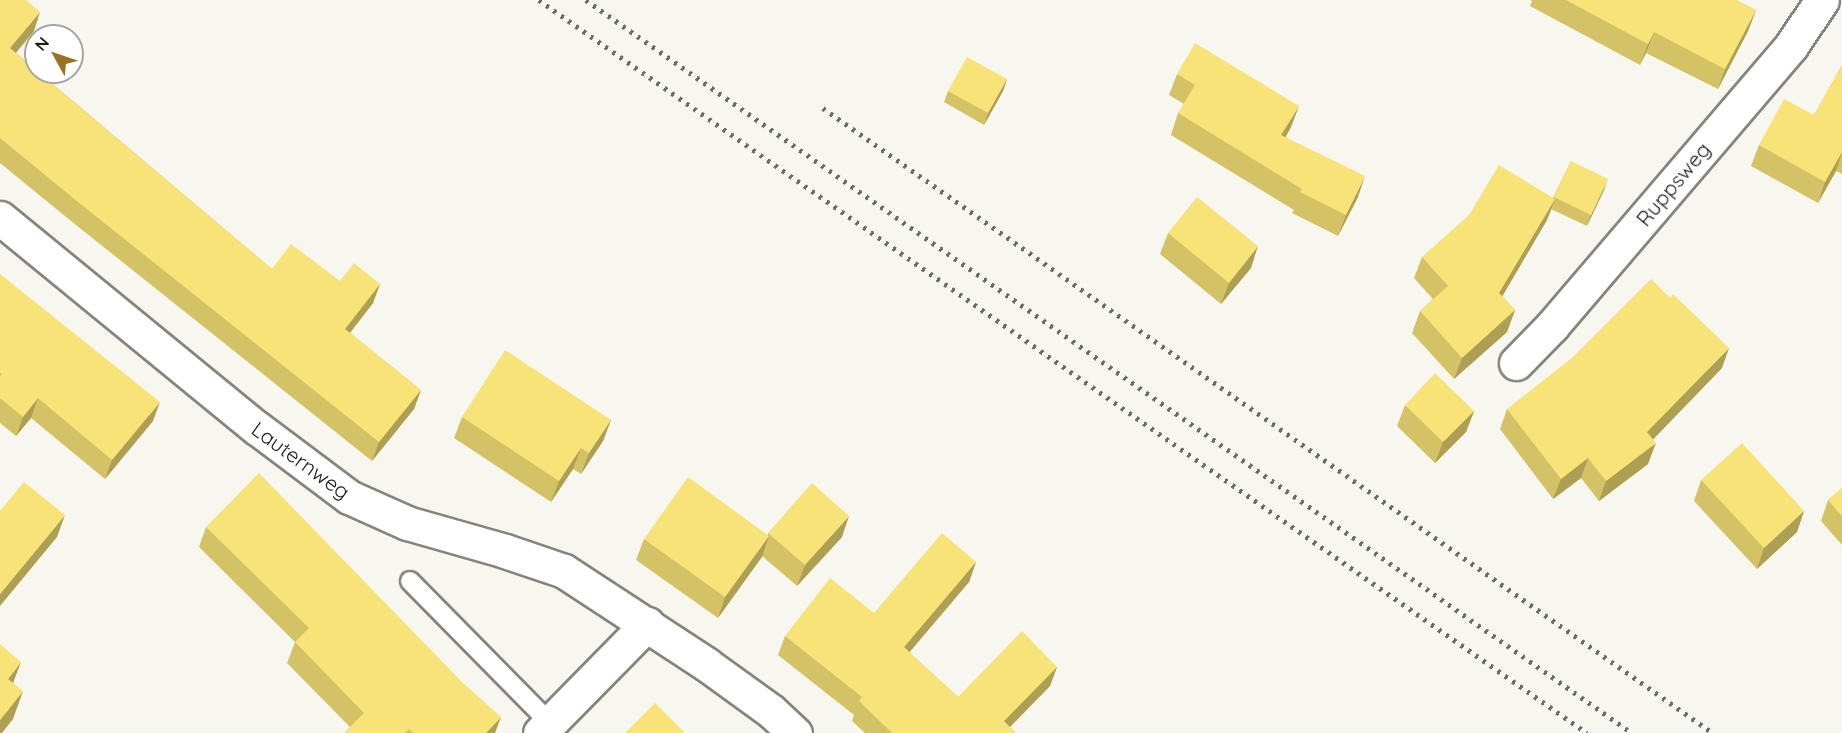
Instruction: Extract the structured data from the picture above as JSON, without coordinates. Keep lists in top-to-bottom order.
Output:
{
  "streets": {
    "street": ["Ruppsweg", "Lauternweg"]
  },
  "north": "top left"
}
